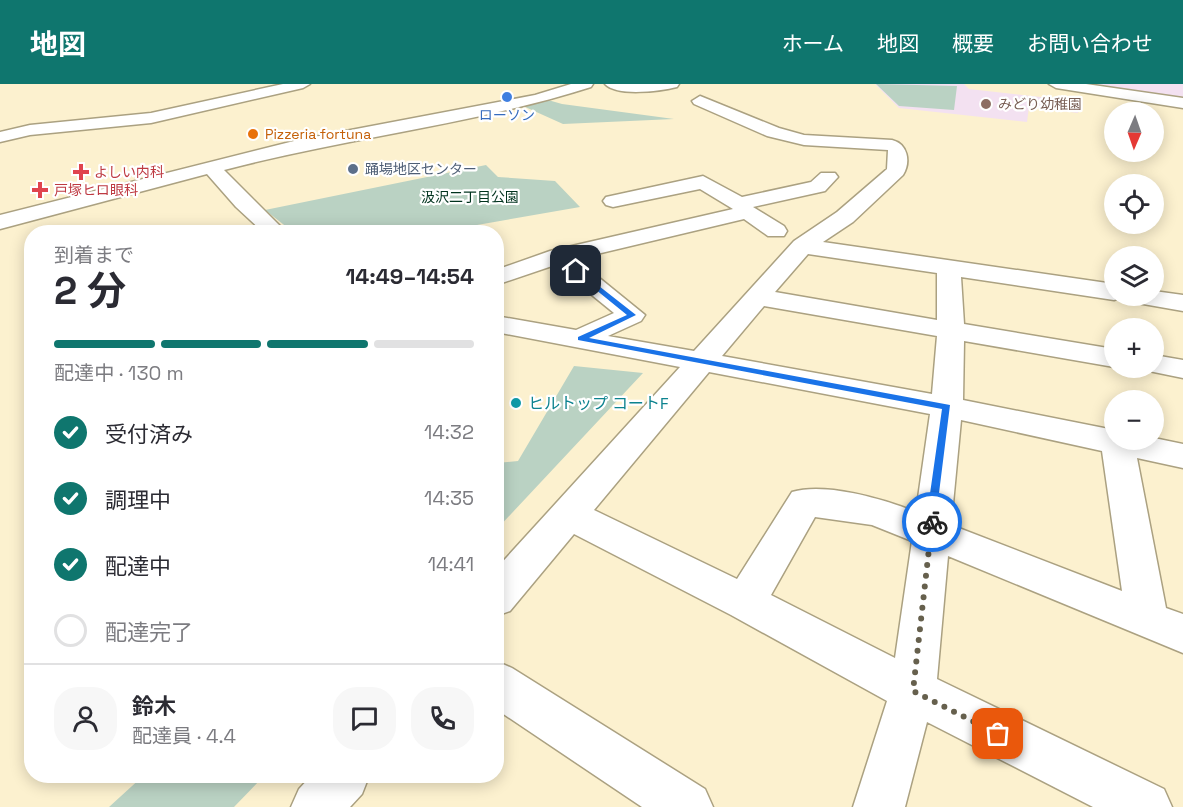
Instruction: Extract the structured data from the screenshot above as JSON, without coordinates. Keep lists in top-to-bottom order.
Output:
{
  "parks": ["汲沢二丁目公園"],
  "places": {
    "other": [
      "ローソン",
      "みどり幼稚園",
      "Pizzeria fortuna",
      "踊場地区センター",
      "ヒルトップ コートF"
    ],
    "health": ["よしい内科", "戸塚ヒロ眼科"]
  },
  "north": "bottom",
  "page": {
    "header": "地図",
    "nav": [
      "ホーム",
      "地図",
      "概要",
      "お問い合わせ"
    ],
    "map_buttons": ["+", "−"],
    "heading": ["2 分", "到着まで", "14:49–14:54"],
    "panel": ["鈴木", "配達員 · 4.4"],
    "bar": "配達中 · 130 m",
    "list": [
      ["受付済み", "14:32"],
      ["調理中", "14:35"],
      ["配達中", "14:41"],
      "配達完了"
    ]
  }
}
